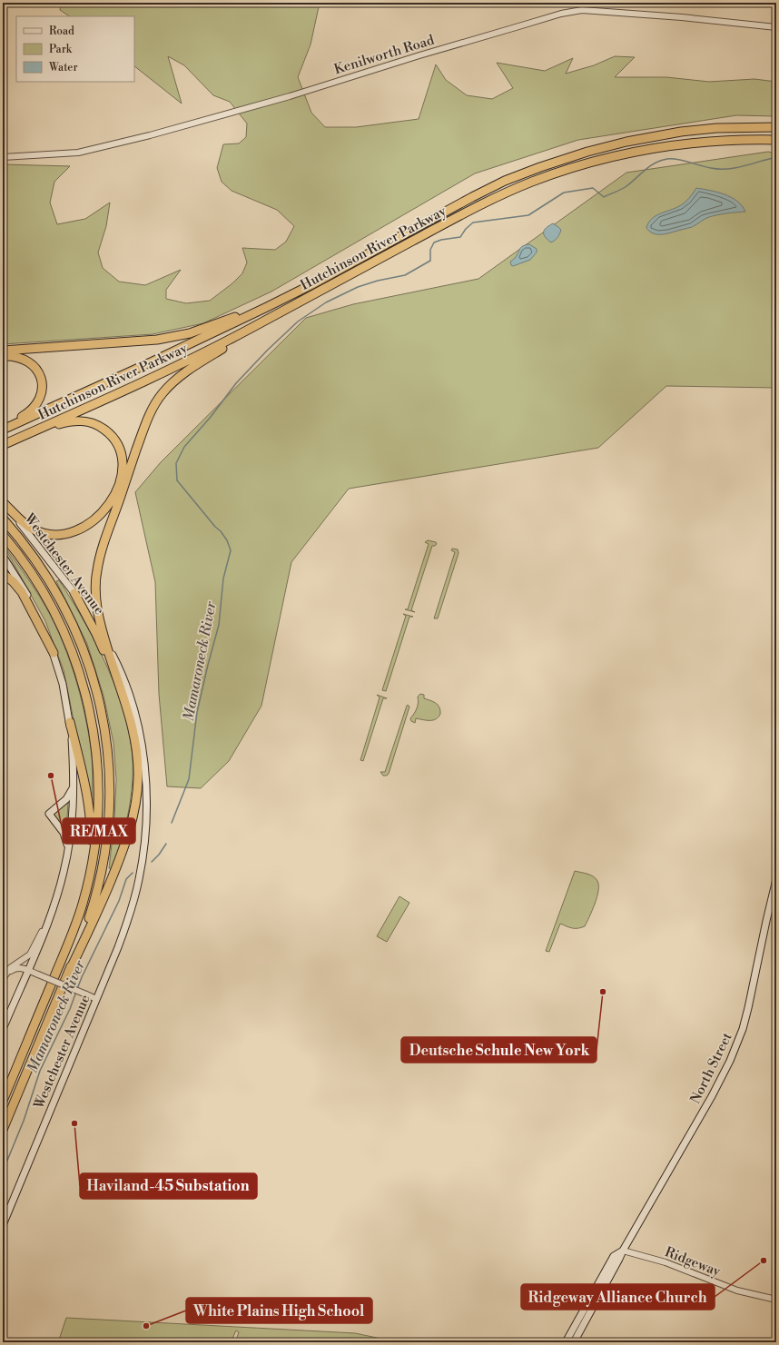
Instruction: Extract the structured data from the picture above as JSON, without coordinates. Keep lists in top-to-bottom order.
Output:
{
  "streets": {
    "highway": ["Hutchinson River Parkway"],
    "main road": ["Westchester Avenue", "North Street"],
    "street": ["Kenilworth Road", "Ridgeway"]
  },
  "crossings": [
    ["North Street", "Ridgeway"]
  ],
  "water": ["Mamaroneck River"],
  "places": [
    "RE/MAX",
    "Deutsche Schule New York",
    "Haviland-45 Substation",
    "Ridgeway Alliance Church",
    "White Plains High School"
  ],
  "legend": ["Road", "Park", "Water"]
}
